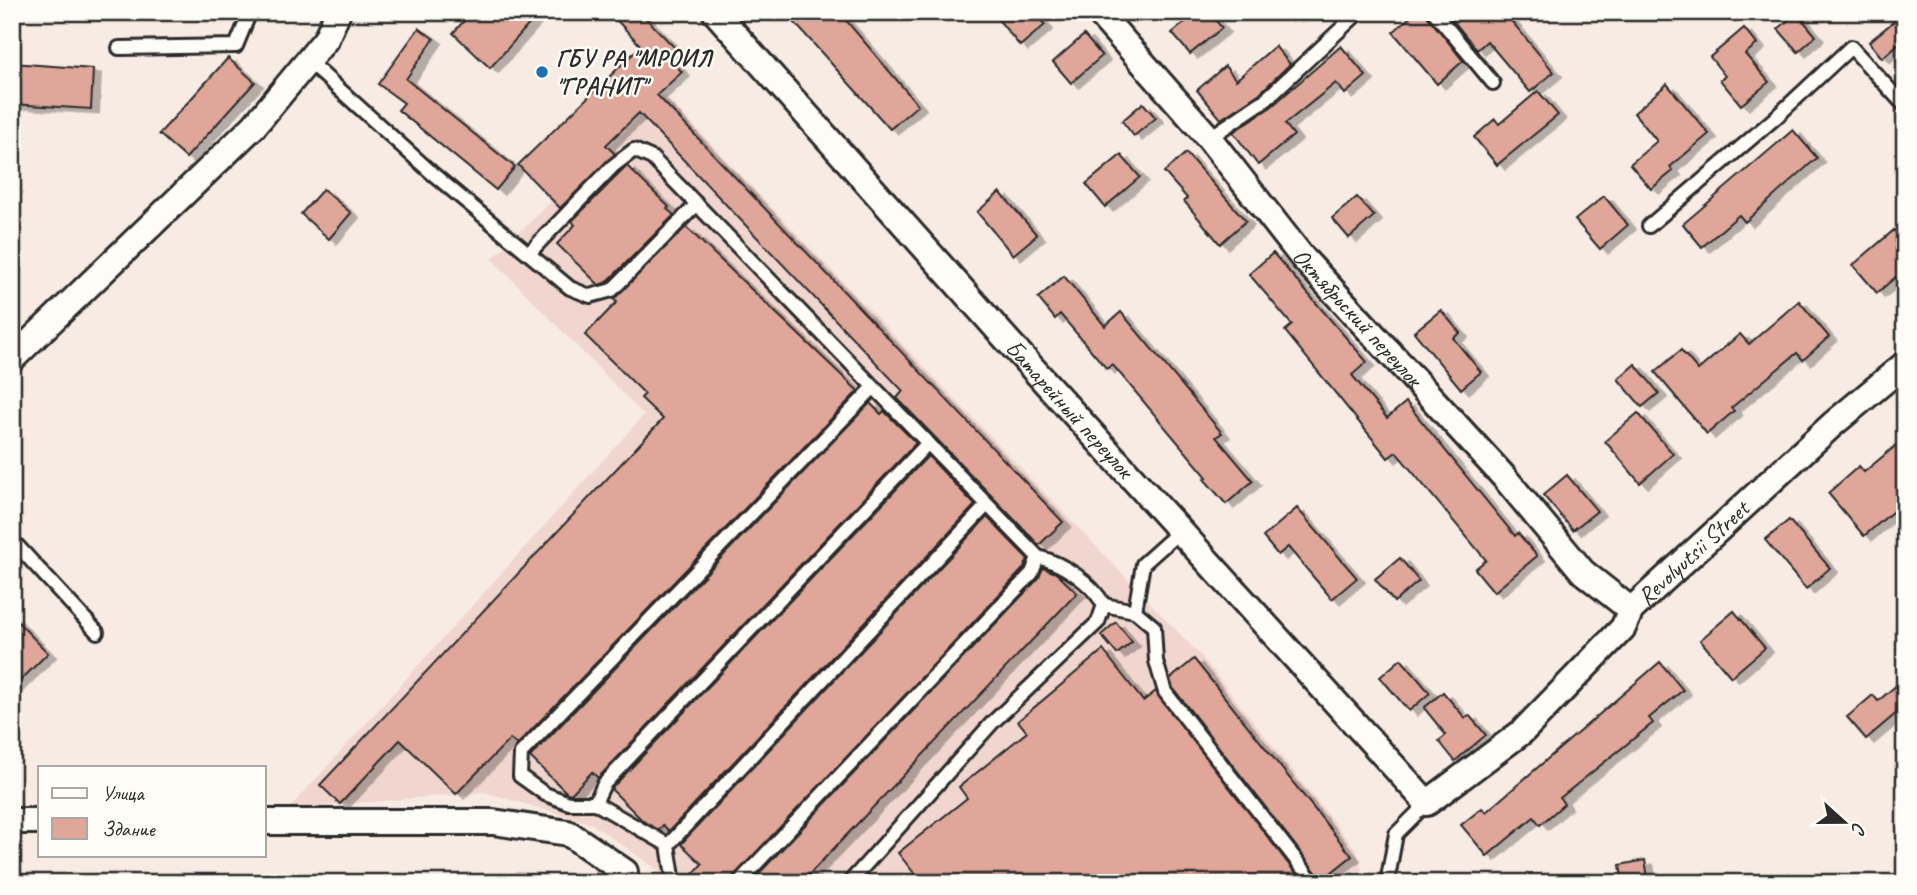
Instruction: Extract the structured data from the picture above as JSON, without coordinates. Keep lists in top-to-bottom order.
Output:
{
  "streets": {
    "street": ["Октябрьский переулок", "Батарейный переулок", "Revolyutsii Street"]
  },
  "crossings": [
    ["Октябрьский переулок", "Revolyutsii Street"],
    ["Батарейный переулок", "Revolyutsii Street"]
  ],
  "places": ["ГБУ РА \"МРОИЛ \"ГРАНИТ\""],
  "legend": ["Улица", "Здание"],
  "north": "right"
}
